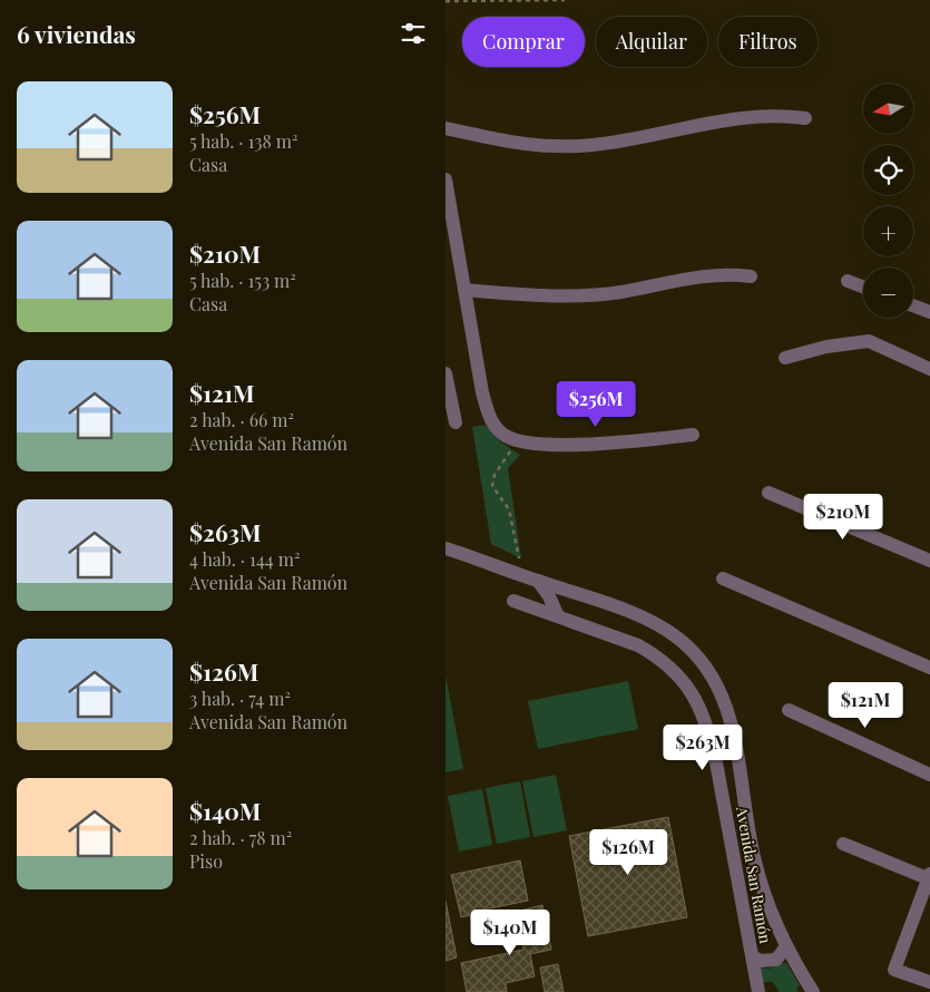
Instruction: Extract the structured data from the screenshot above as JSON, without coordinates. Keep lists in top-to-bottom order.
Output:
{
  "streets": {
    "street": ["Avenida San Ramón"]
  },
  "north": "left",
  "page": {
    "heading": "6 viviendas",
    "chip": ["Comprar", "Alquilar", "Filtros"],
    "list": [
      {
        "name": "$256M",
        "note": "5 hab. · 138 m² · Casa"
      },
      {
        "name": "$210M",
        "note": "5 hab. · 153 m² · Casa"
      },
      {
        "name": "$121M",
        "note": "2 hab. · 66 m² · Avenida San Ramón"
      },
      {
        "name": "$263M",
        "note": "4 hab. · 144 m² · Avenida San Ramón"
      },
      {
        "name": "$126M",
        "note": "3 hab. · 74 m² · Avenida San Ramón"
      },
      {
        "name": "$140M",
        "note": "2 hab. · 78 m² · Piso"
      }
    ],
    "map_buttons": ["+", "−"],
    "price": [
      "$256M",
      "$210M",
      "$121M",
      "$263M",
      "$126M",
      "$140M"
    ]
  }
}
